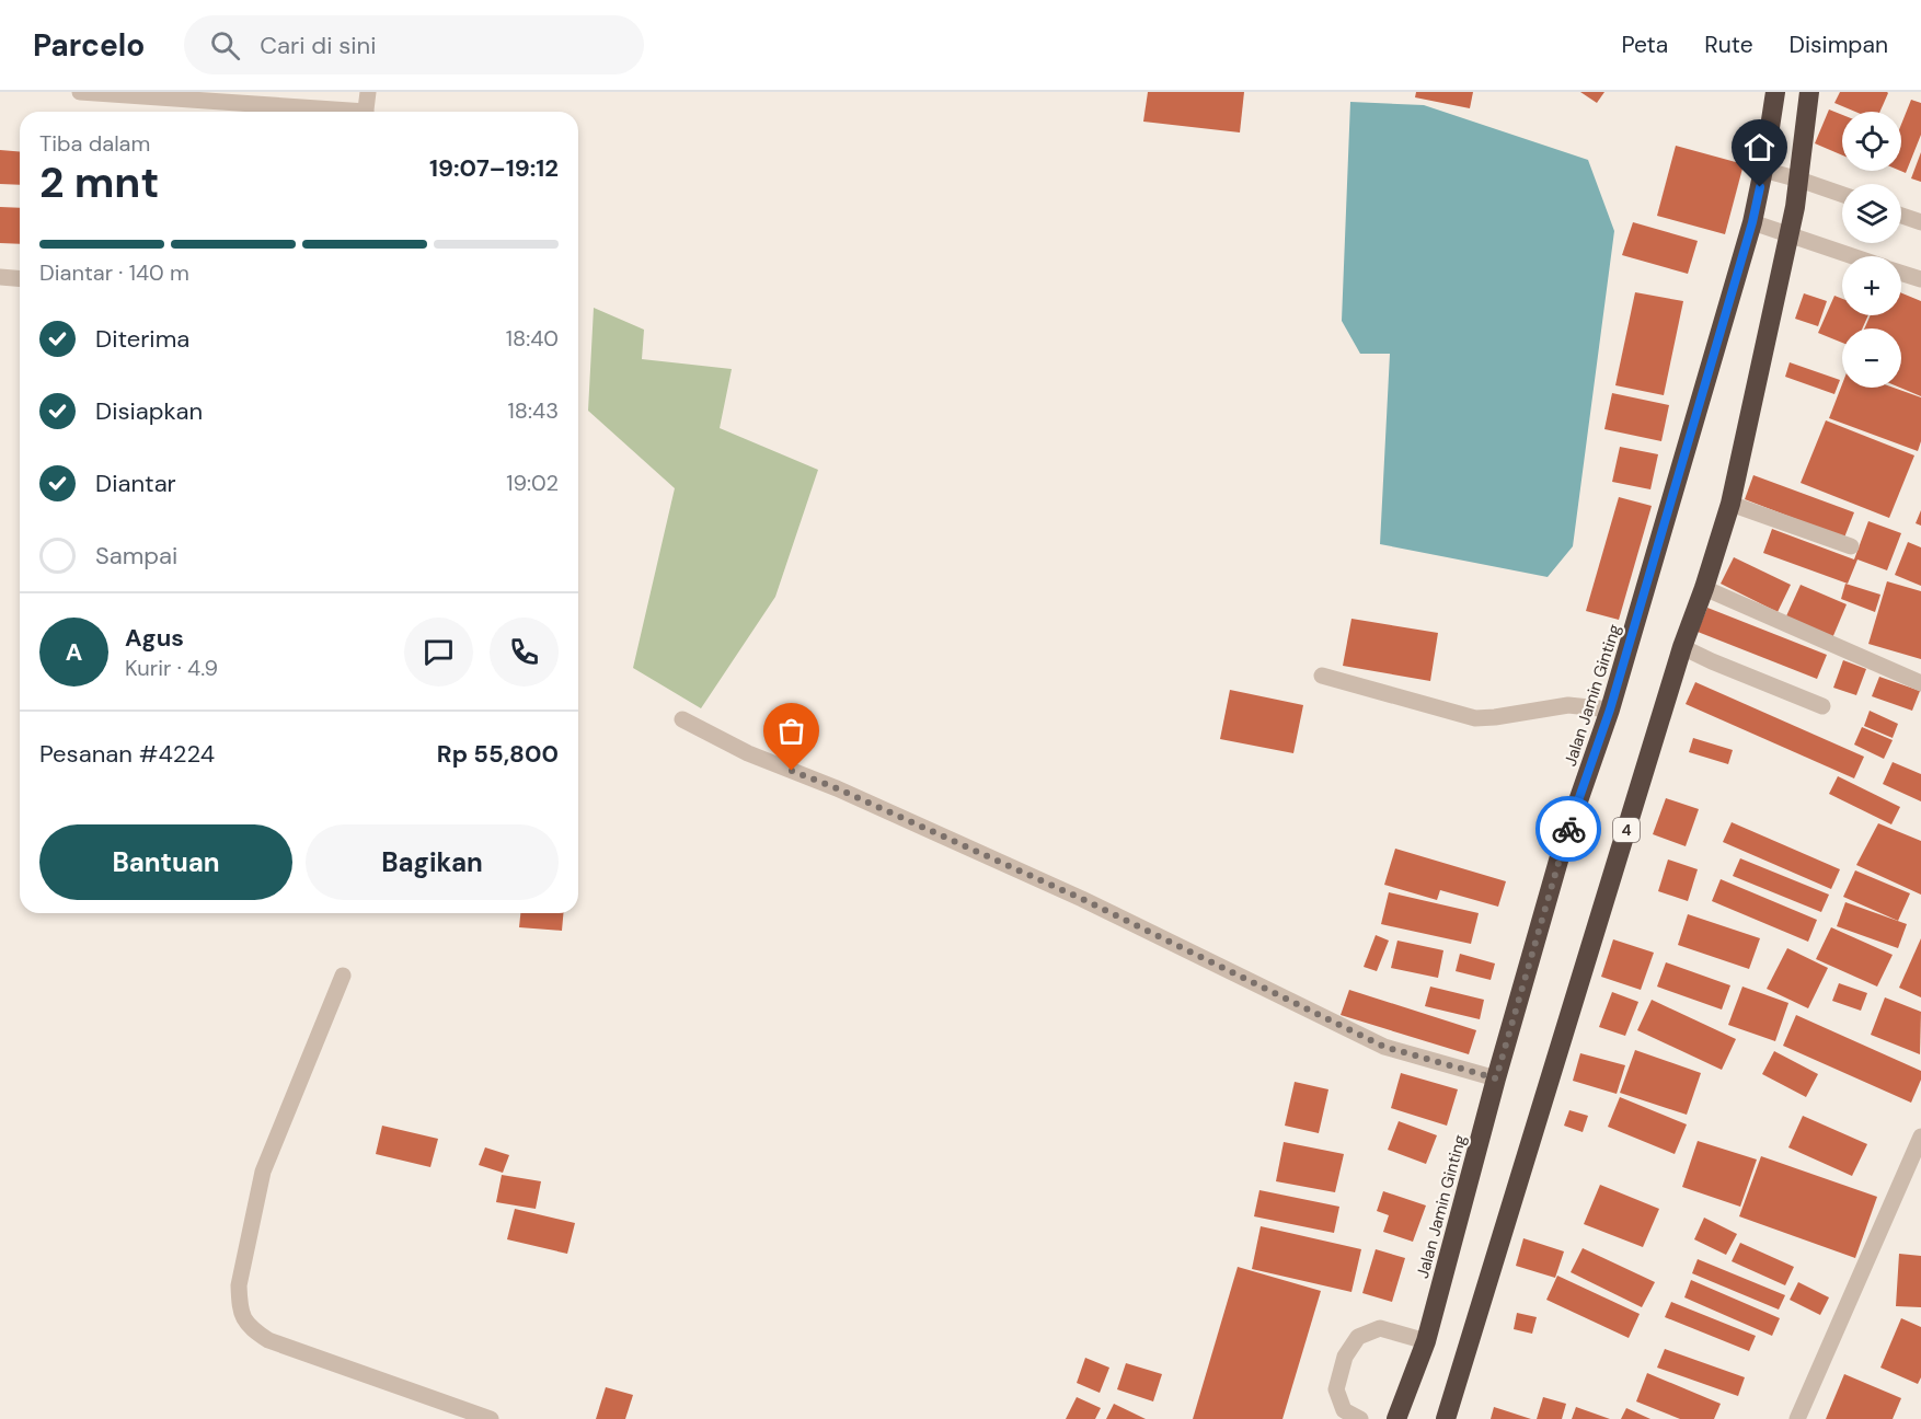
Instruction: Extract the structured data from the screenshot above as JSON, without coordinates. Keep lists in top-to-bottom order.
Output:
{
  "streets": {
    "highway": ["Jalan Jamin Ginting", "4"]
  },
  "page": {
    "header": "Parcelo",
    "search": "Cari di sini",
    "nav": ["Peta", "Rute", "Disimpan"],
    "map_buttons": ["+", "−"],
    "heading": ["2 mnt", "Tiba dalam", "19:07–19:12"],
    "panel": [
      "Agus",
      "Kurir · 4.9",
      "Pesanan #4224",
      "Rp 55,800"
    ],
    "bar": "Diantar · 140 m",
    "list": [
      ["Diterima", "18:40"],
      ["Disiapkan", "18:43"],
      ["Diantar", "19:02"],
      "Sampai"
    ],
    "round": "A",
    "buttons": ["Bantuan", "Bagikan"]
  }
}
